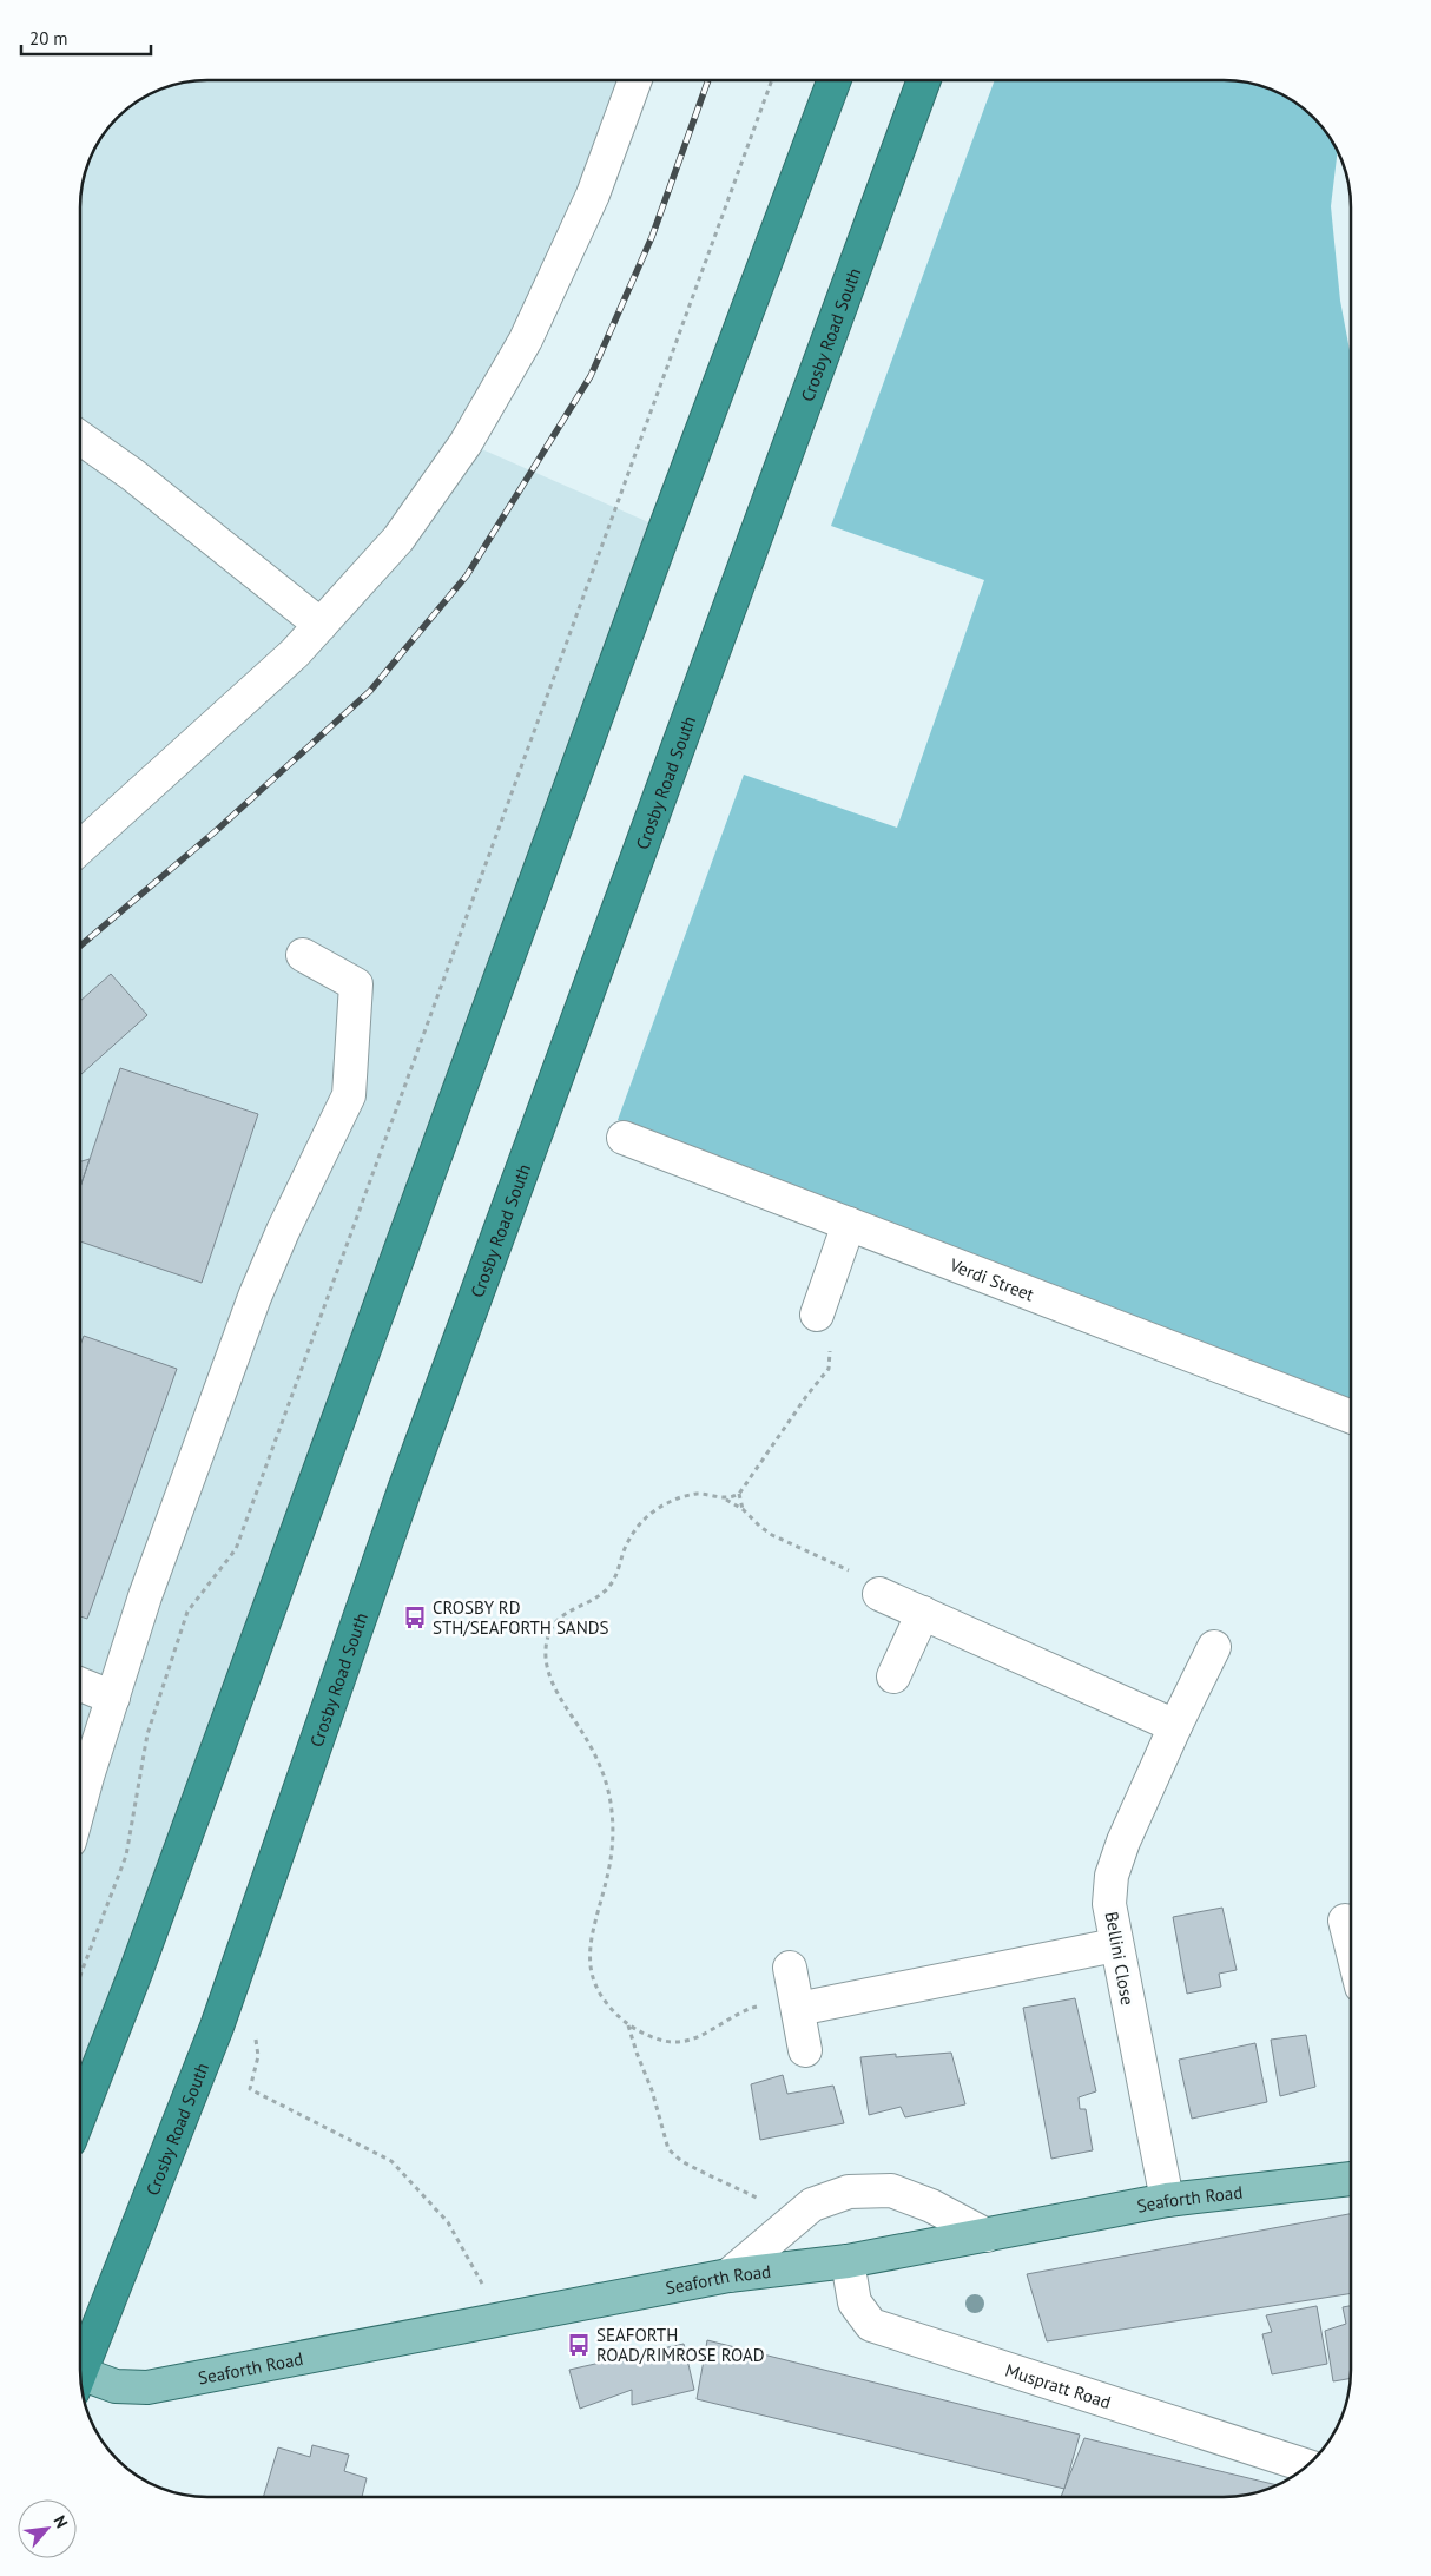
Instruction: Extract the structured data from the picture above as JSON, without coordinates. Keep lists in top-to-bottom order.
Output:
{
  "streets": {
    "highway": ["Crosby Road South"],
    "main road": ["Seaforth Road"],
    "street": ["Verdi Street", "Bellini Close", "Muspratt Road"]
  },
  "crossings": [
    ["Bellini Close", "Seaforth Road"],
    ["Seaforth Road", "Muspratt Road"]
  ],
  "places": {
    "bus stop": ["CROSBY RD STH/SEAFORTH SANDS", "SEAFORTH ROAD/RIMROSE ROAD"]
  },
  "scale_bar": "20 m",
  "north": "top right"
}
